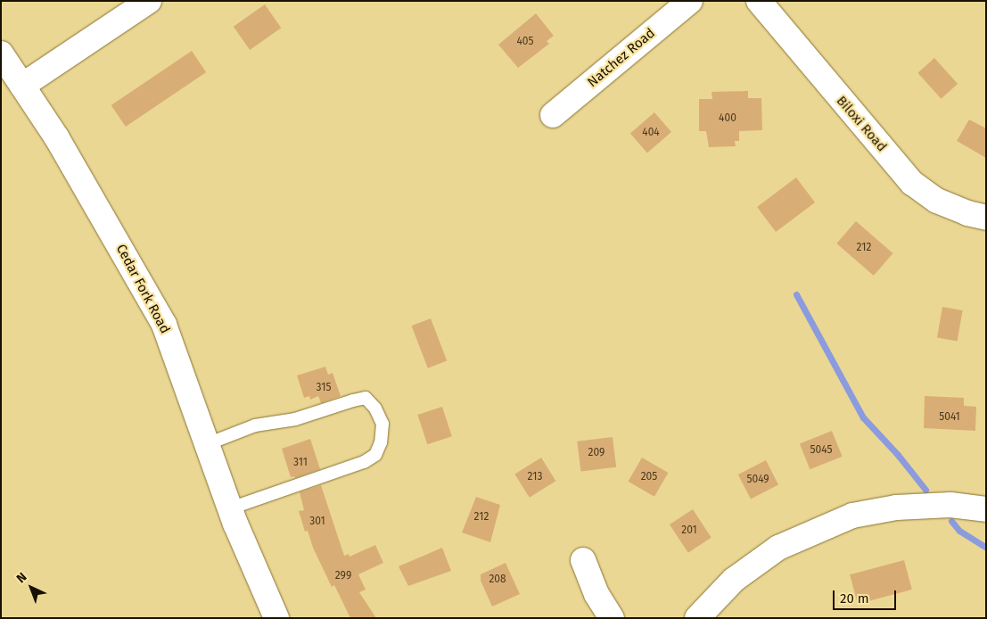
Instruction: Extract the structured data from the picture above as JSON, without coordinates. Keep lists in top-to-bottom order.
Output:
{
  "streets": {
    "street": ["Natchez Road", "Biloxi Road", "Cedar Fork Road"]
  },
  "house_numbers": [
    "405",
    "400",
    "404",
    "212",
    "315",
    "5041",
    "5045",
    "209",
    "311",
    "213",
    "205",
    "5049",
    "212",
    "301",
    "201",
    "299",
    "208"
  ],
  "scale_bar": "20 m",
  "north": "top left"
}
